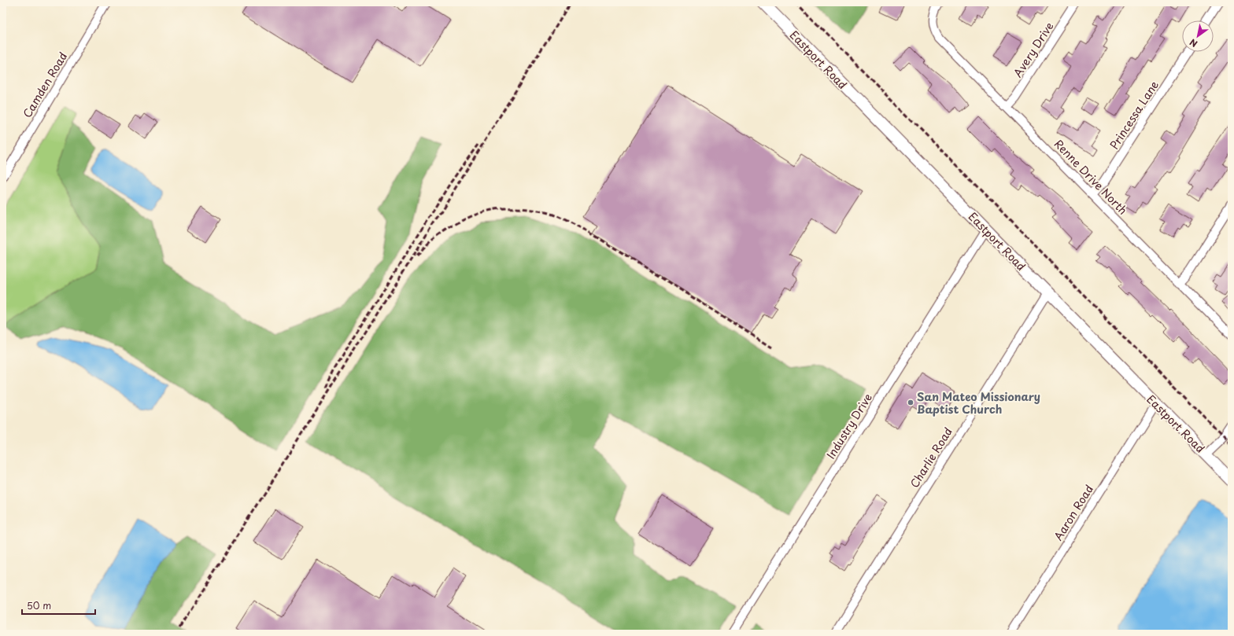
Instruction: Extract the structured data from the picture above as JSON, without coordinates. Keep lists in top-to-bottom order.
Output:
{
  "streets": {
    "street": [
      "Avery Drive",
      "Eastport Road",
      "Camden Road",
      "Princessa Lane",
      "Renne Drive North",
      "Industry Drive",
      "Charlie Road",
      "Aaron Road"
    ]
  },
  "crossings": [
    ["Avery Drive", "Renne Drive North"],
    ["Eastport Road", "Industry Drive"],
    ["Eastport Road", "Charlie Road"],
    ["Eastport Road", "Aaron Road"],
    ["Princessa Lane", "Renne Drive North"]
  ],
  "places": ["San Mateo Missionary Baptist Church"],
  "scale_bar": "50 m",
  "north": "bottom left"
}
